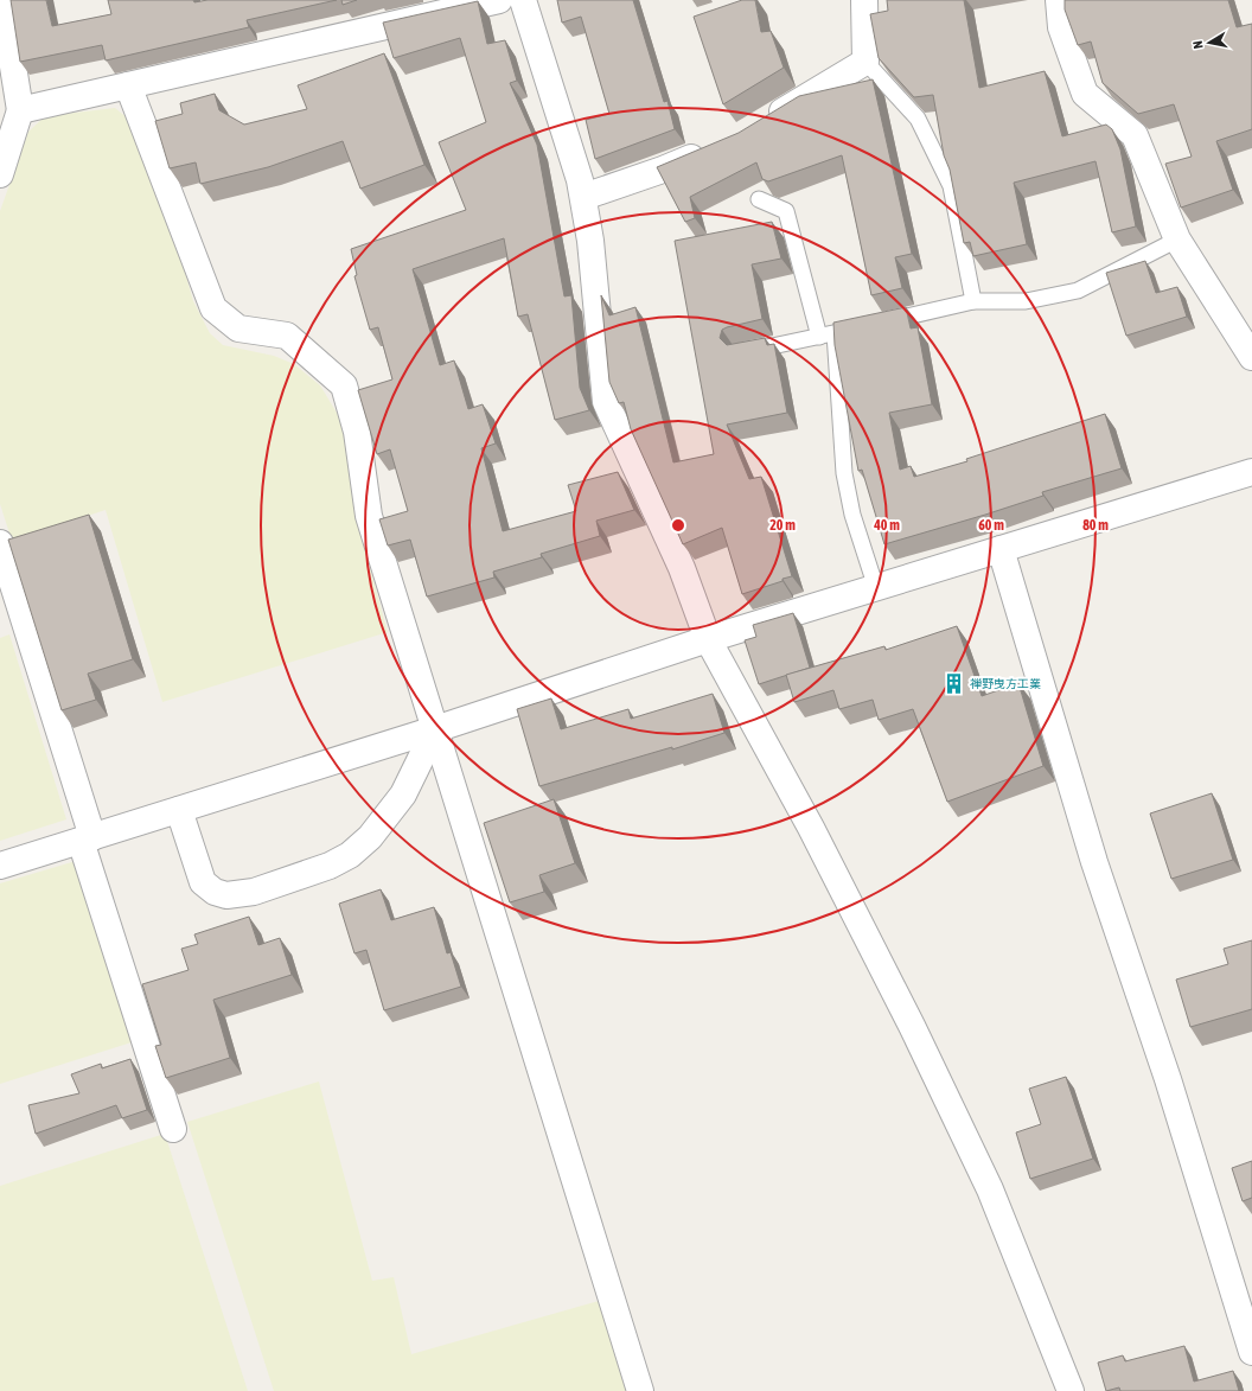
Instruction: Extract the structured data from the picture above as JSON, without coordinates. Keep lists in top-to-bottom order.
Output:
{
  "places": {
    "building": ["禅野曳方工業"]
  },
  "north": "left",
  "rings": [
    "20 m",
    "40 m",
    "60 m",
    "80 m"
  ]
}
